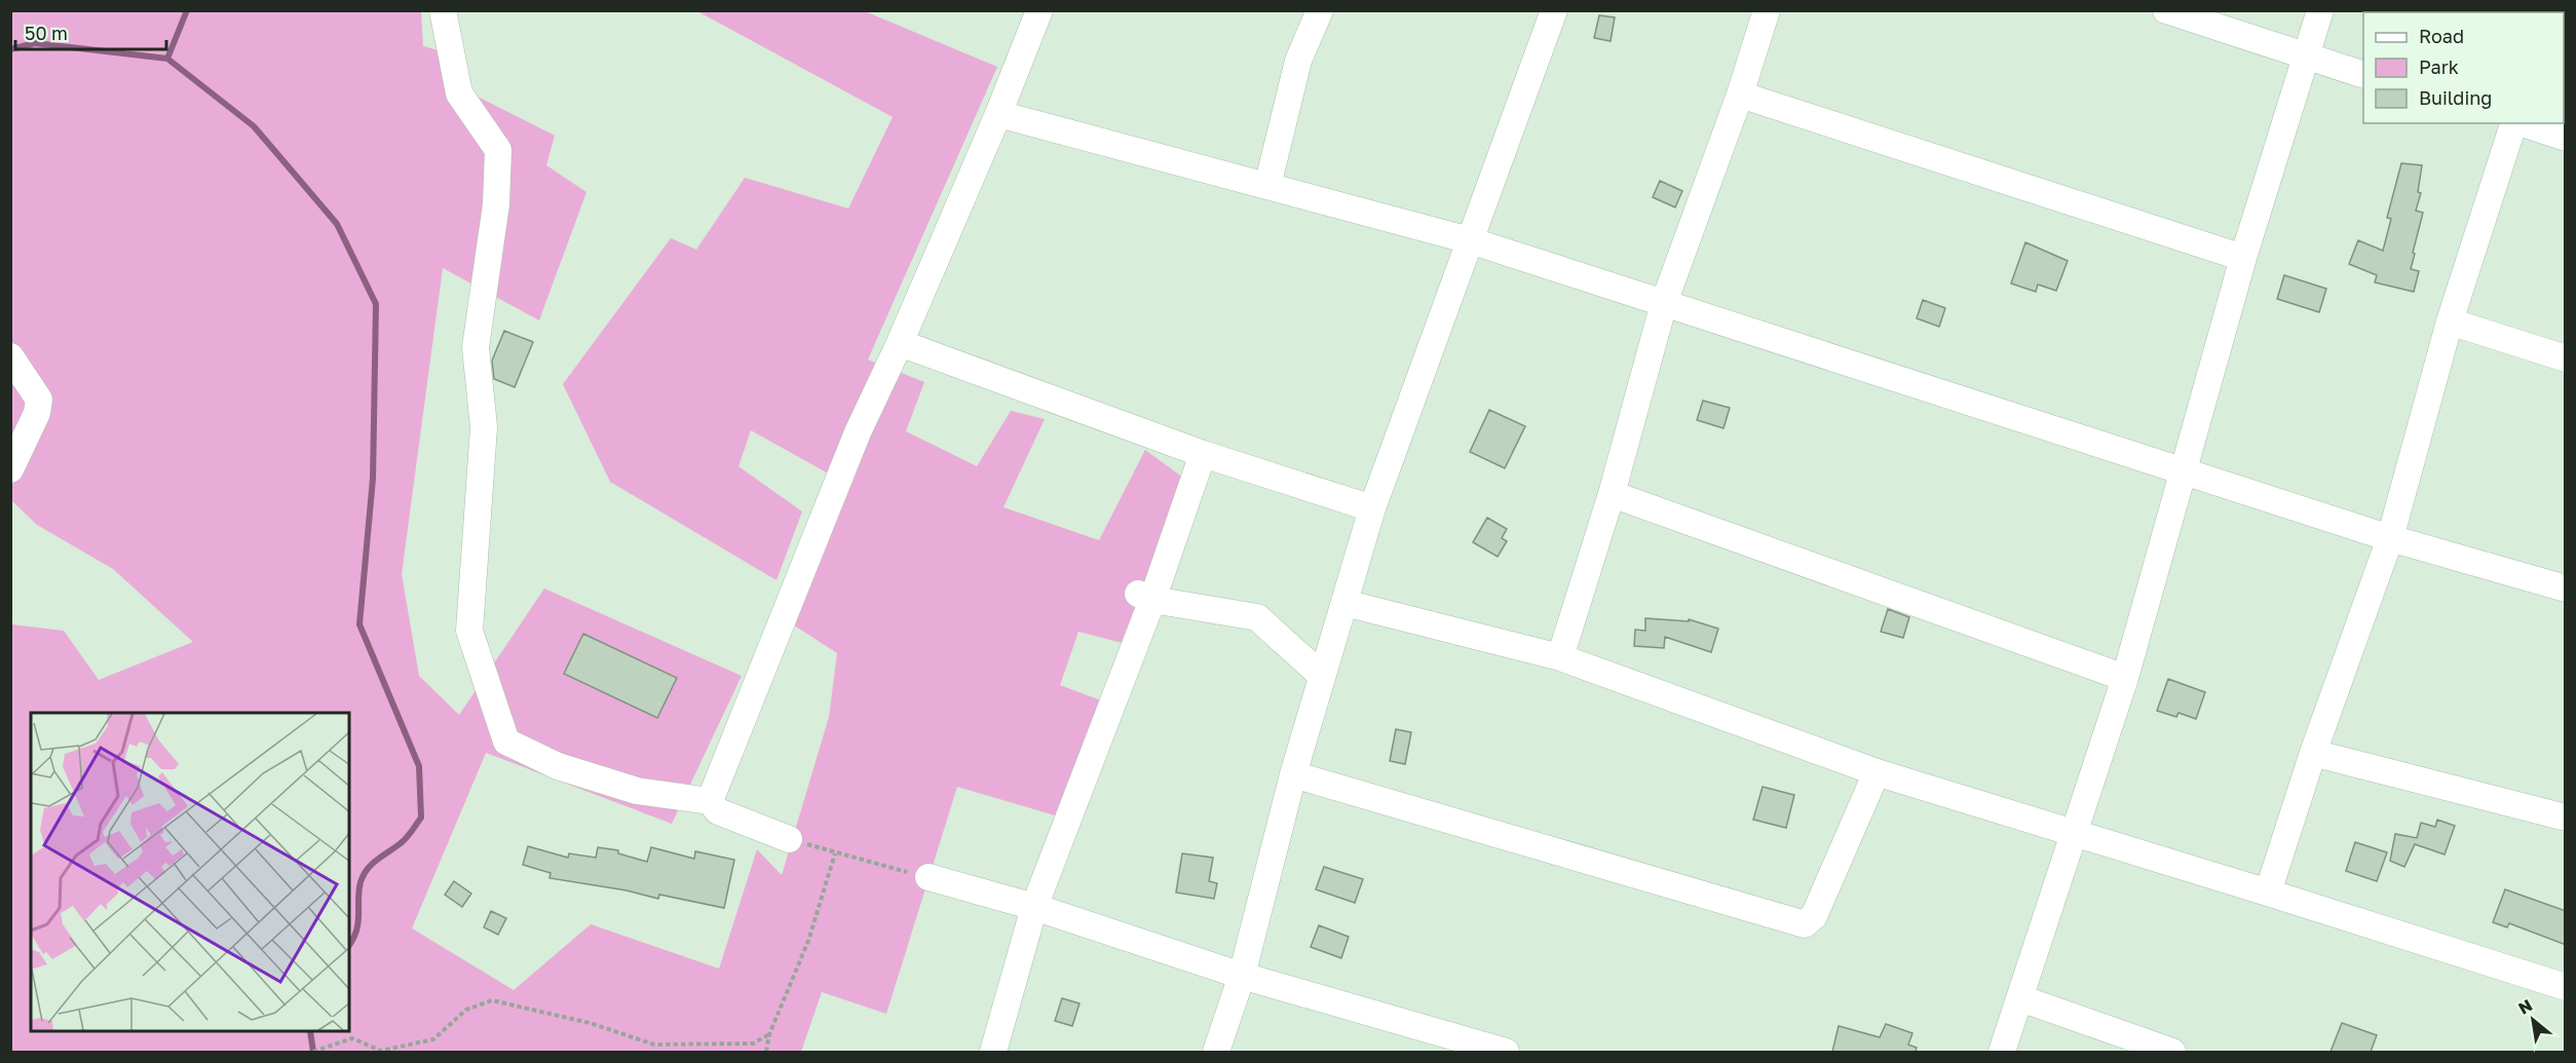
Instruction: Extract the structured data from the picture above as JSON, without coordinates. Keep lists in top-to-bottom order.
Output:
{
  "legend": ["Road", "Park", "Building"],
  "scale_bar": "50 m",
  "north": "top left"
}
